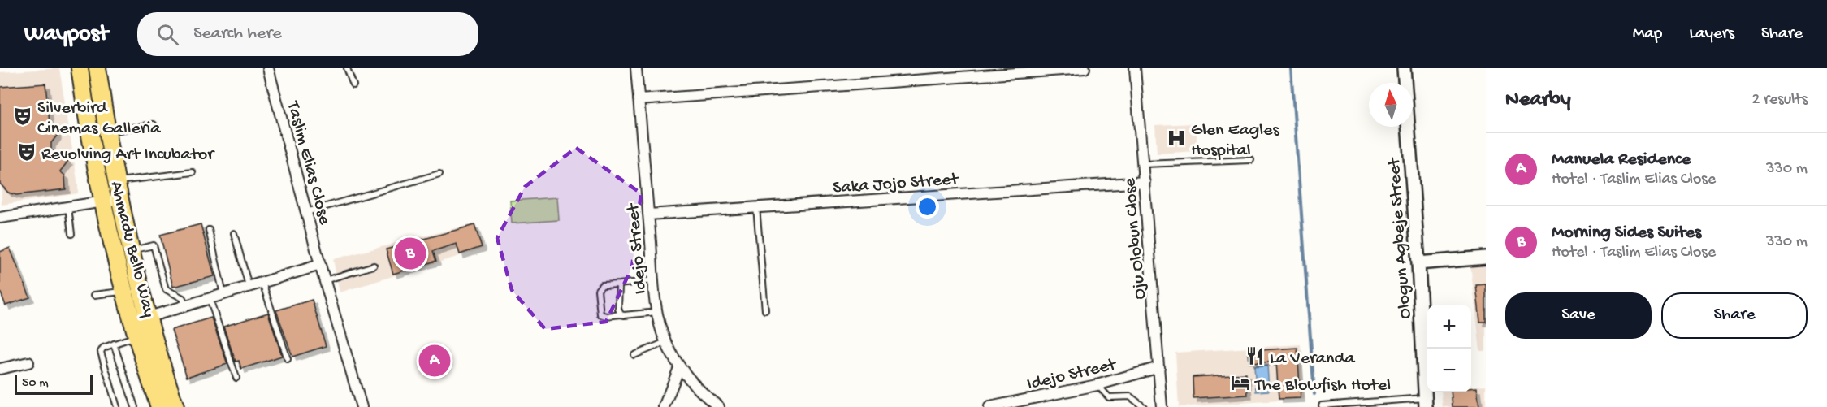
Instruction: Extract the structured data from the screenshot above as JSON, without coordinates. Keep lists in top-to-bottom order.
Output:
{
  "streets": {
    "highway": ["Ahmadu Bello Way"],
    "street": [
      "Taslim Elias Close",
      "Saka Jojo Street",
      "Oju Olobun Close",
      "Ologun Agbeje Street",
      "Idejo Street"
    ]
  },
  "crossings": [
    ["Saka Jojo Street", "Oju Olobun Close"],
    ["Saka Jojo Street", "Idejo Street"],
    ["Oju Olobun Close", "Idejo Street"]
  ],
  "places": {
    "theatre": ["Silverbird Cinemas Galleria", "Revolving Art Incubator"],
    "hospital": ["Glen Eagles Hospital"],
    "restaurant": ["La Veranda"],
    "hotel": ["The Blowfish Hotel"]
  },
  "scale_bar": "50 m",
  "north": "top",
  "page": {
    "header": "Waypost",
    "search": "Search here",
    "nav": ["Map", "Layers", "Share"],
    "heading": ["Nearby", "2 results"],
    "list": [
      {
        "mark": "A",
        "name": "Manuela Residence",
        "note": "Hotel · Taslim Elias Close",
        "value": "330 m"
      },
      {
        "mark": "B",
        "name": "Morning Sides Suites",
        "note": "Hotel · Taslim Elias Close",
        "value": "330 m"
      }
    ],
    "pins": ["B", "A"],
    "buttons": ["Save", "Share"],
    "map_buttons": ["+", "−"],
    "scale": "50 m"
  }
}
